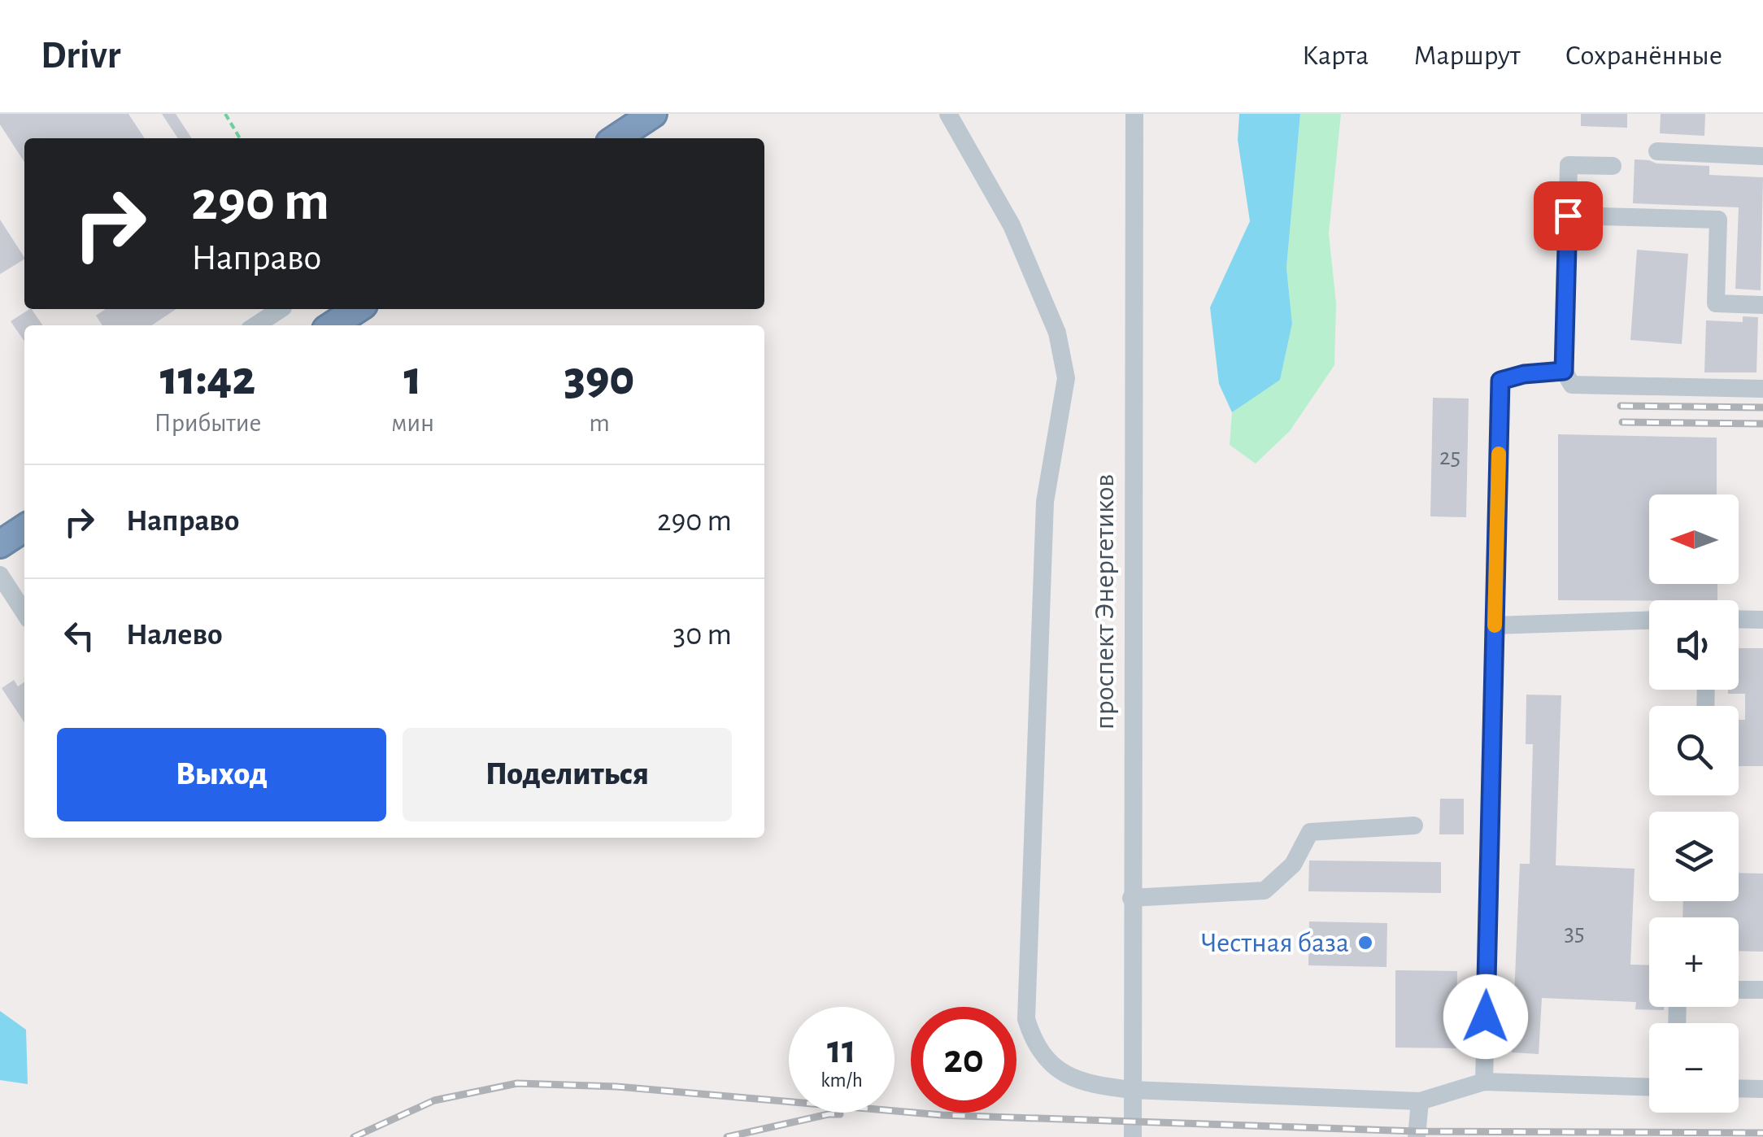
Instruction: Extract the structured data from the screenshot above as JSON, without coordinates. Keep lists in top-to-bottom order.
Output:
{
  "streets": {
    "street": ["проспект Энергетиков"]
  },
  "places": ["Честная база"],
  "house_numbers": ["25", "35"],
  "north": "left",
  "page": {
    "header": "Drivr",
    "nav": ["Карта", "Маршрут", "Сохранённые"],
    "turn": ["290 m", "Направо"],
    "eta": [
      "11:42",
      "Прибытие",
      "1",
      "мин",
      "390",
      "m"
    ],
    "list": [
      {
        "name": "Направо",
        "value": "290 m"
      },
      {
        "name": "Налево",
        "value": "30 m"
      }
    ],
    "map_buttons": ["+", "−"],
    "buttons": ["Выход", "Поделиться"],
    "speed": "11 km/h",
    "limit": "20"
  }
}
